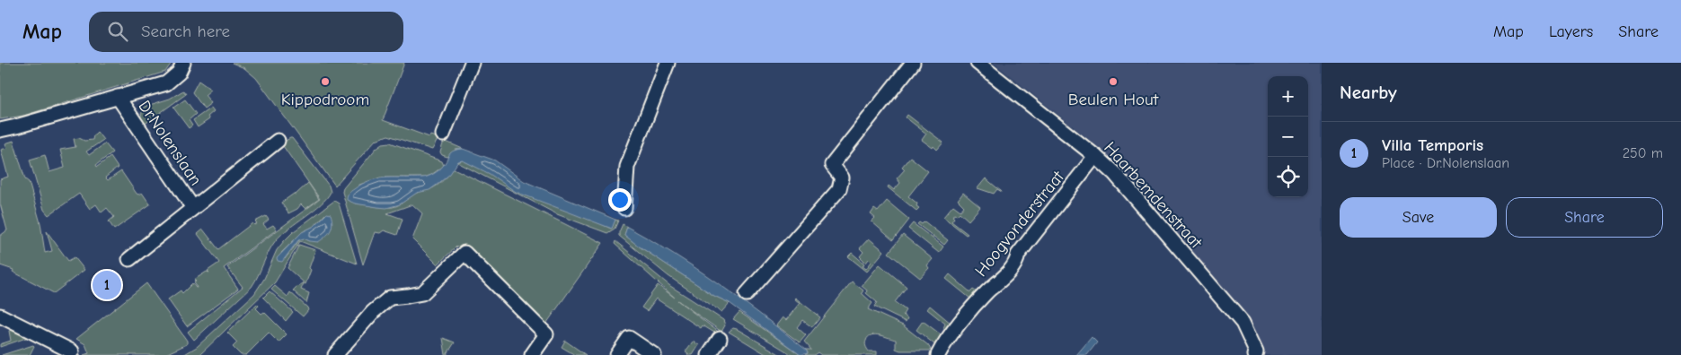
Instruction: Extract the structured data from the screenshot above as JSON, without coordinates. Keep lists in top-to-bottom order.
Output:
{
  "streets": {
    "street": ["Dr.Nolenslaan", "Haarbemdenstraat", "Hoogvonderstraat"]
  },
  "crossings": [
    ["Haarbemdenstraat", "Hoogvonderstraat"]
  ],
  "places": ["Kippodroom", "Beulen Hout"],
  "page": {
    "header": "Map",
    "search": "Search here",
    "nav": ["Map", "Layers", "Share"],
    "heading": "Nearby",
    "map_buttons": ["+", "−"],
    "list": [
      {
        "mark": "1",
        "name": "Villa Temporis",
        "note": "Place · Dr.Nolenslaan",
        "value": "250 m"
      }
    ],
    "buttons": ["Save", "Share"],
    "pins": "1"
  }
}
